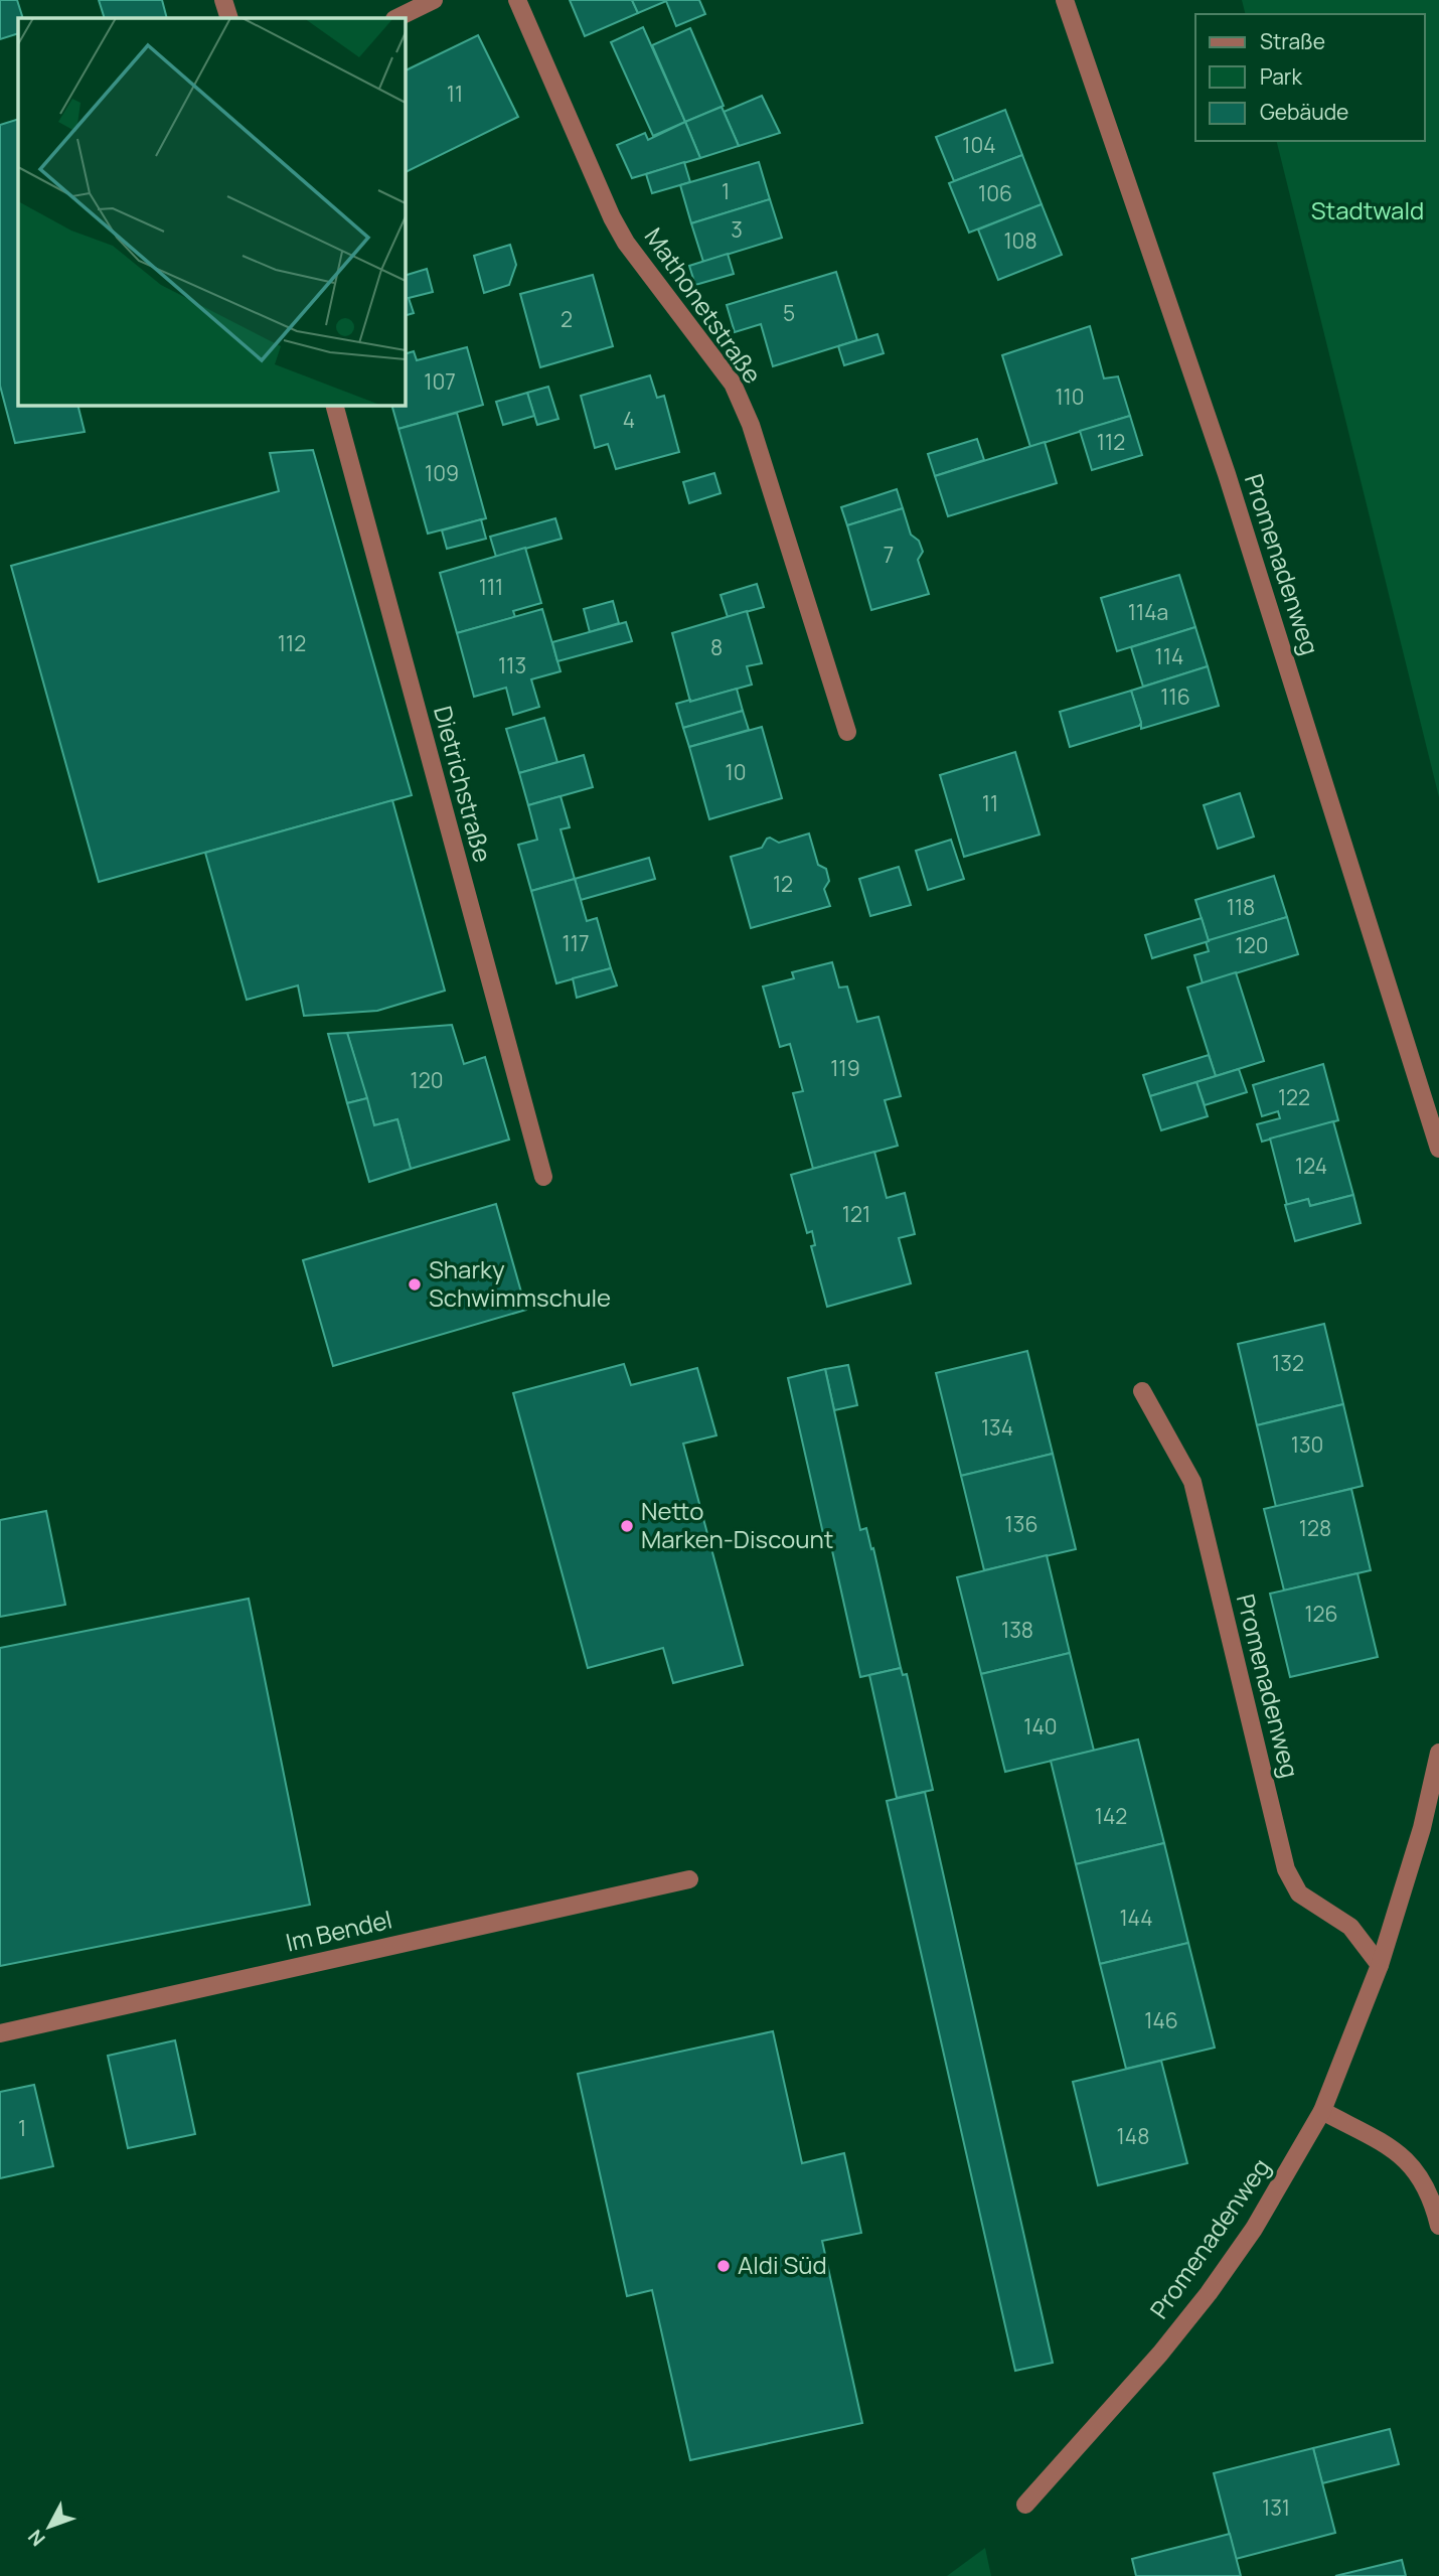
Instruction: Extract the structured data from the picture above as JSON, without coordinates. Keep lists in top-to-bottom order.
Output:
{
  "streets": {
    "street": [
      "Mathonetstraße",
      "Promenadenweg",
      "Dietrichstraße",
      "Im Bendel"
    ]
  },
  "parks": ["Stadtwald"],
  "places": ["Sharky Schwimmschule", "Netto Marken-Discount", "Aldi Süd"],
  "house_numbers": [
    "11",
    "104",
    "1",
    "106",
    "3",
    "108",
    "5",
    "2",
    "107",
    "110",
    "4",
    "112",
    "109",
    "7",
    "111",
    "114a",
    "112",
    "8",
    "114",
    "113",
    "116",
    "10",
    "11",
    "12",
    "118",
    "117",
    "120",
    "119",
    "120",
    "122",
    "124",
    "121",
    "132",
    "134",
    "130",
    "136",
    "128",
    "126",
    "138",
    "140",
    "142",
    "144",
    "146",
    "1",
    "148",
    "131"
  ],
  "legend": ["Straße", "Park", "Gebäude"],
  "north": "bottom left"
}
